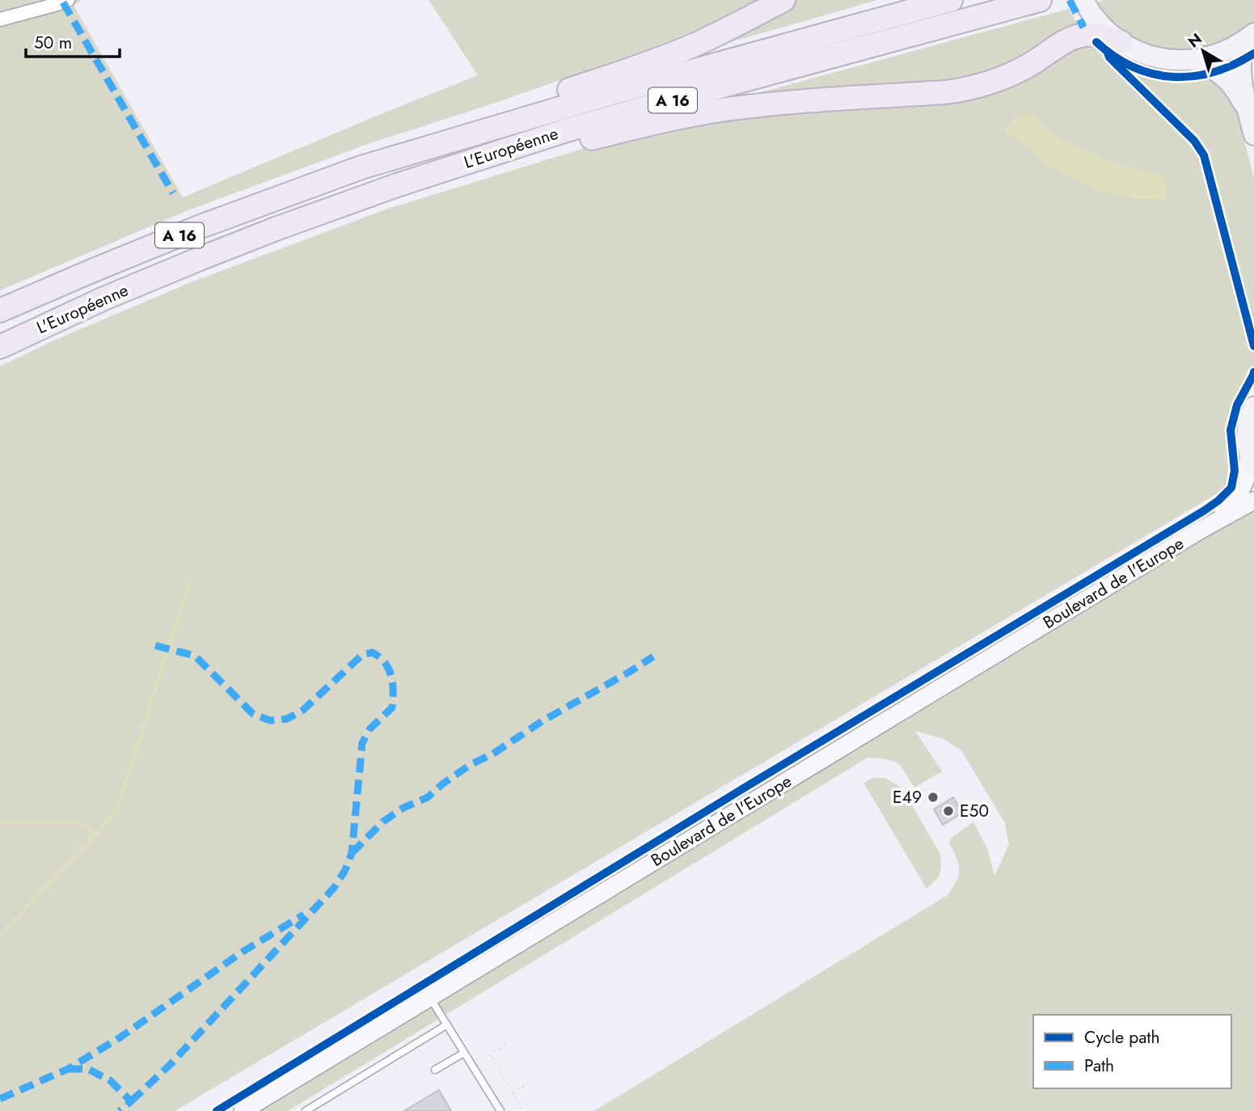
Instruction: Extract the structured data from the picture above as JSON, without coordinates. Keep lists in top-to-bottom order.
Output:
{
  "streets": {
    "highway": ["A 16", "L'Européenne"],
    "main road": ["Boulevard de l'Europe"]
  },
  "places": ["E49", "E50"],
  "legend": ["Cycle path", "Path"],
  "scale_bar": "50 m",
  "north": "top left"
}
